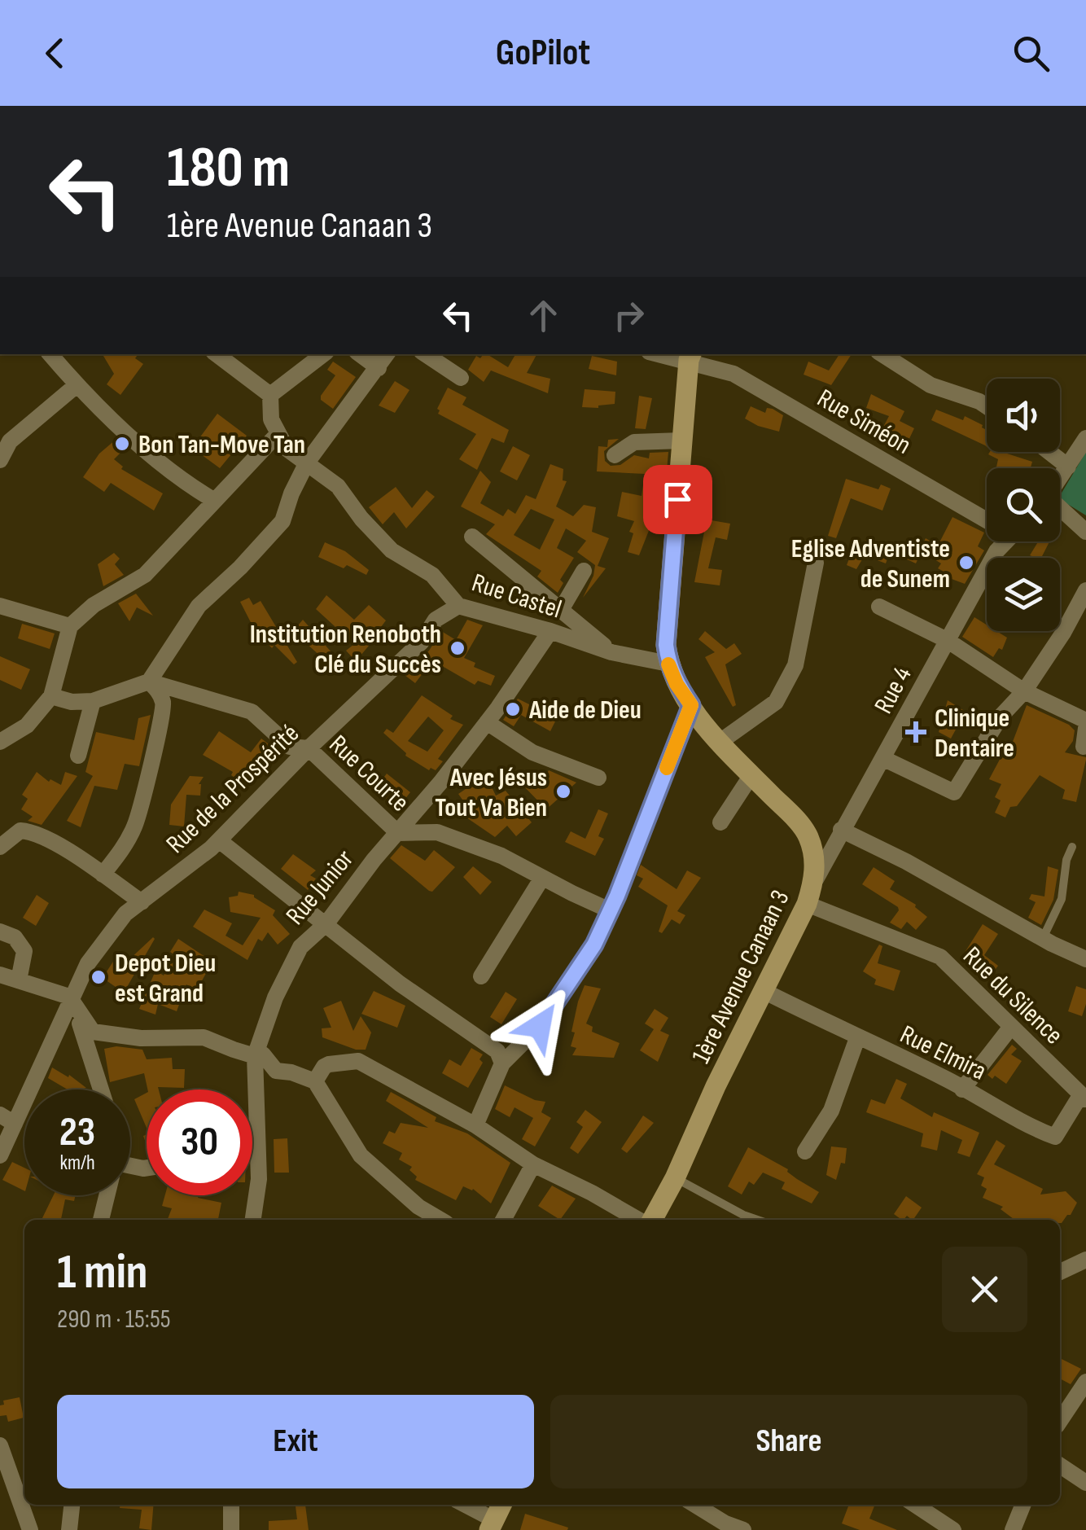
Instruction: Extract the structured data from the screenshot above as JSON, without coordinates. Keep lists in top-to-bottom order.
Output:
{
  "streets": {
    "main road": ["1ère Avenue Canaan 3"],
    "street": [
      "Rue Siméon",
      "Rue Castel",
      "Rue 4",
      "Rue Courte",
      "Rue de la Prospérité",
      "Rue Junior",
      "Rue du Silence",
      "Rue Elmira"
    ]
  },
  "crossings": [
    ["Rue Siméon", "1ère Avenue Canaan 3"],
    ["Rue Castel", "Rue de la Prospérité"],
    ["Rue Castel", "Rue Junior"],
    ["Rue Castel", "1ère Avenue Canaan 3"],
    ["Rue 4", "1ère Avenue Canaan 3"],
    ["Rue Courte", "Rue de la Prospérité"],
    ["Rue Courte", "Rue Junior"],
    ["1ère Avenue Canaan 3", "Rue du Silence"],
    ["1ère Avenue Canaan 3", "Rue Elmira"],
    ["Rue du Silence", "Rue Elmira"]
  ],
  "places": {
    "other": [
      "Bon Tan-Move Tan",
      "Eglise Adventiste de Sunem",
      "Institution Renoboth Clé du Succès",
      "Aide de Dieu",
      "Avec Jésus Tout Va Bien",
      "Depot Dieu est Grand"
    ],
    "health": ["Clinique Dentaire"]
  },
  "page": {
    "header": "GoPilot",
    "turn": ["180 m", "1ère Avenue Canaan 3"],
    "speed": "23 km/h",
    "limit": "30",
    "heading": ["1 min", "290 m · 15:55"],
    "buttons": ["Exit", "Share"]
  }
}
